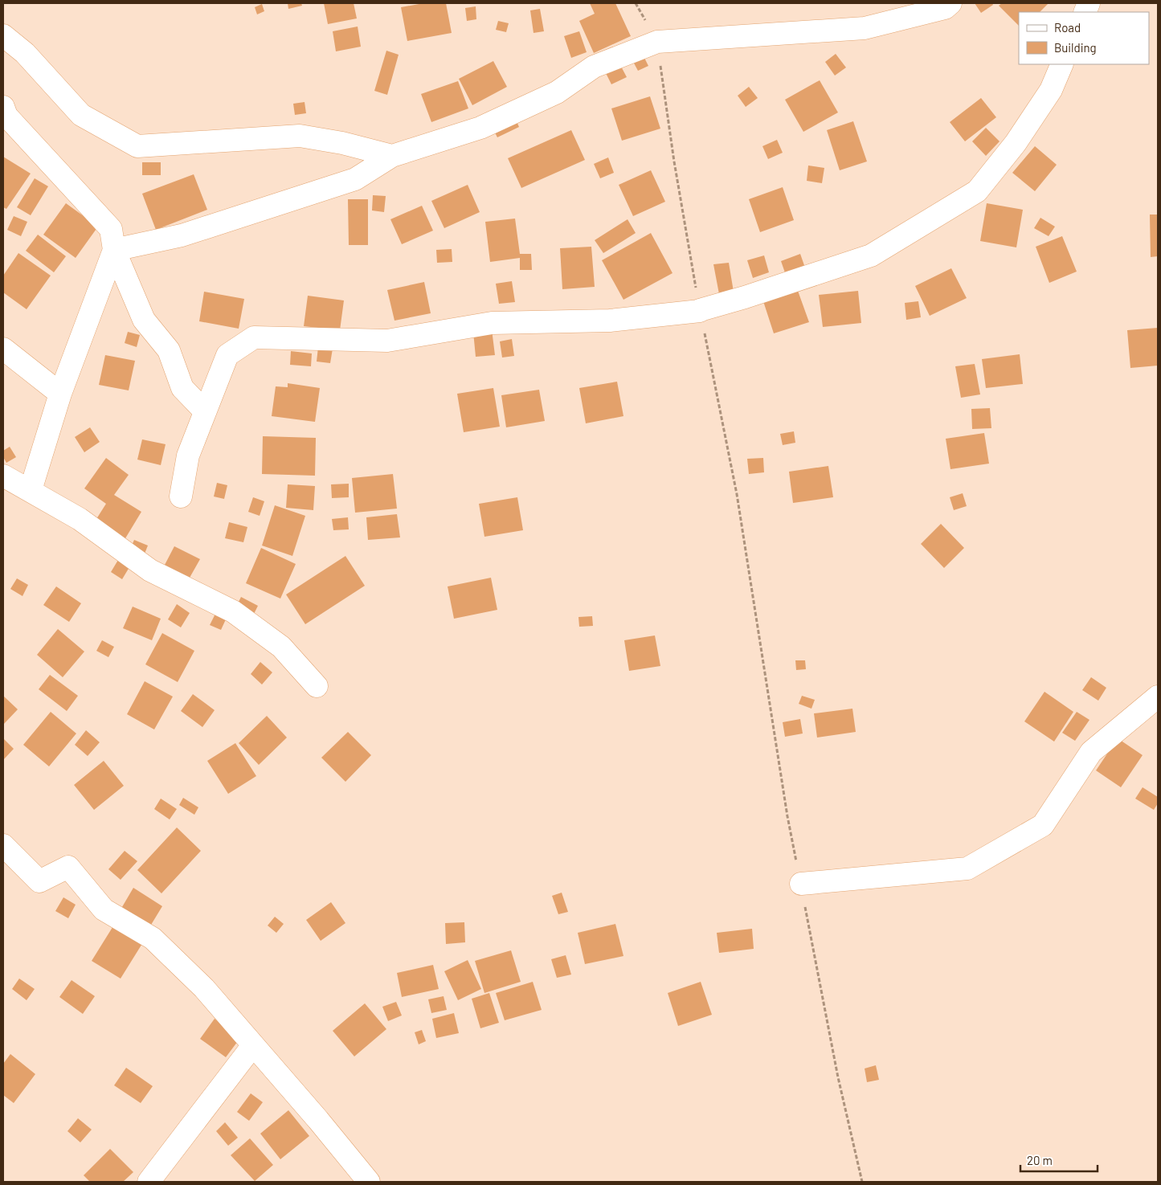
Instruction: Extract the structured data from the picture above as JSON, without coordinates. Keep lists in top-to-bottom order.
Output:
{
  "legend": ["Road", "Building"],
  "scale_bar": "20 m"
}
